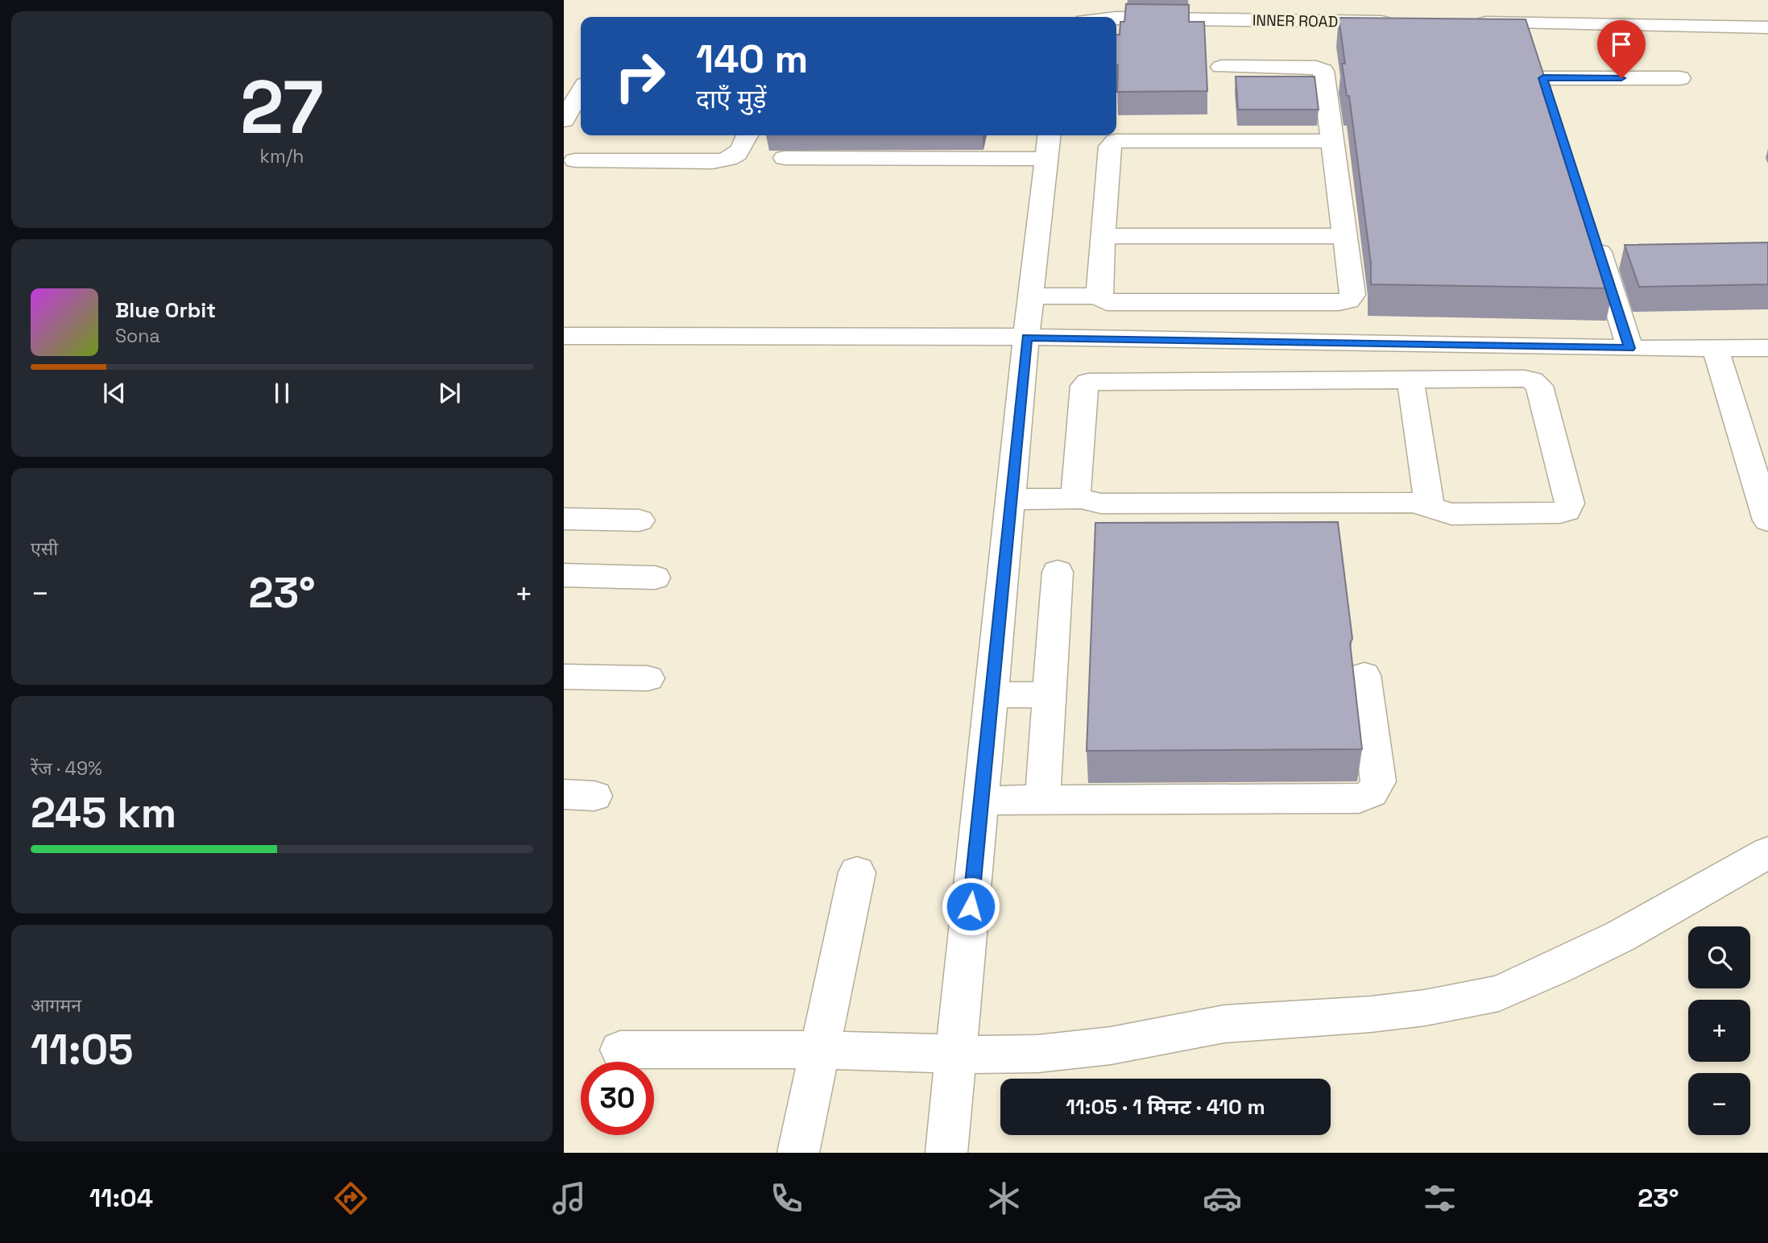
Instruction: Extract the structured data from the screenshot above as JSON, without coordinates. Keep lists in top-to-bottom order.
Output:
{
  "streets": {
    "street": ["INNER ROAD"]
  },
  "page": {
    "tile": [
      ["27", "km/h"],
      "एसी",
      ["रेंज · 49%", "245 km"],
      ["आगमन", "11:05"]
    ],
    "turn": ["140 m", "दाएँ मुड़ें"],
    "song": ["Blue Orbit", "Sona"],
    "heat": ["−", "23°", "+"],
    "map_buttons": ["+", "−"],
    "limit": "30",
    "trip": "11:05 · 1 मिनट · 410 m",
    "tabs": ["11:04", "23°"]
  }
}
